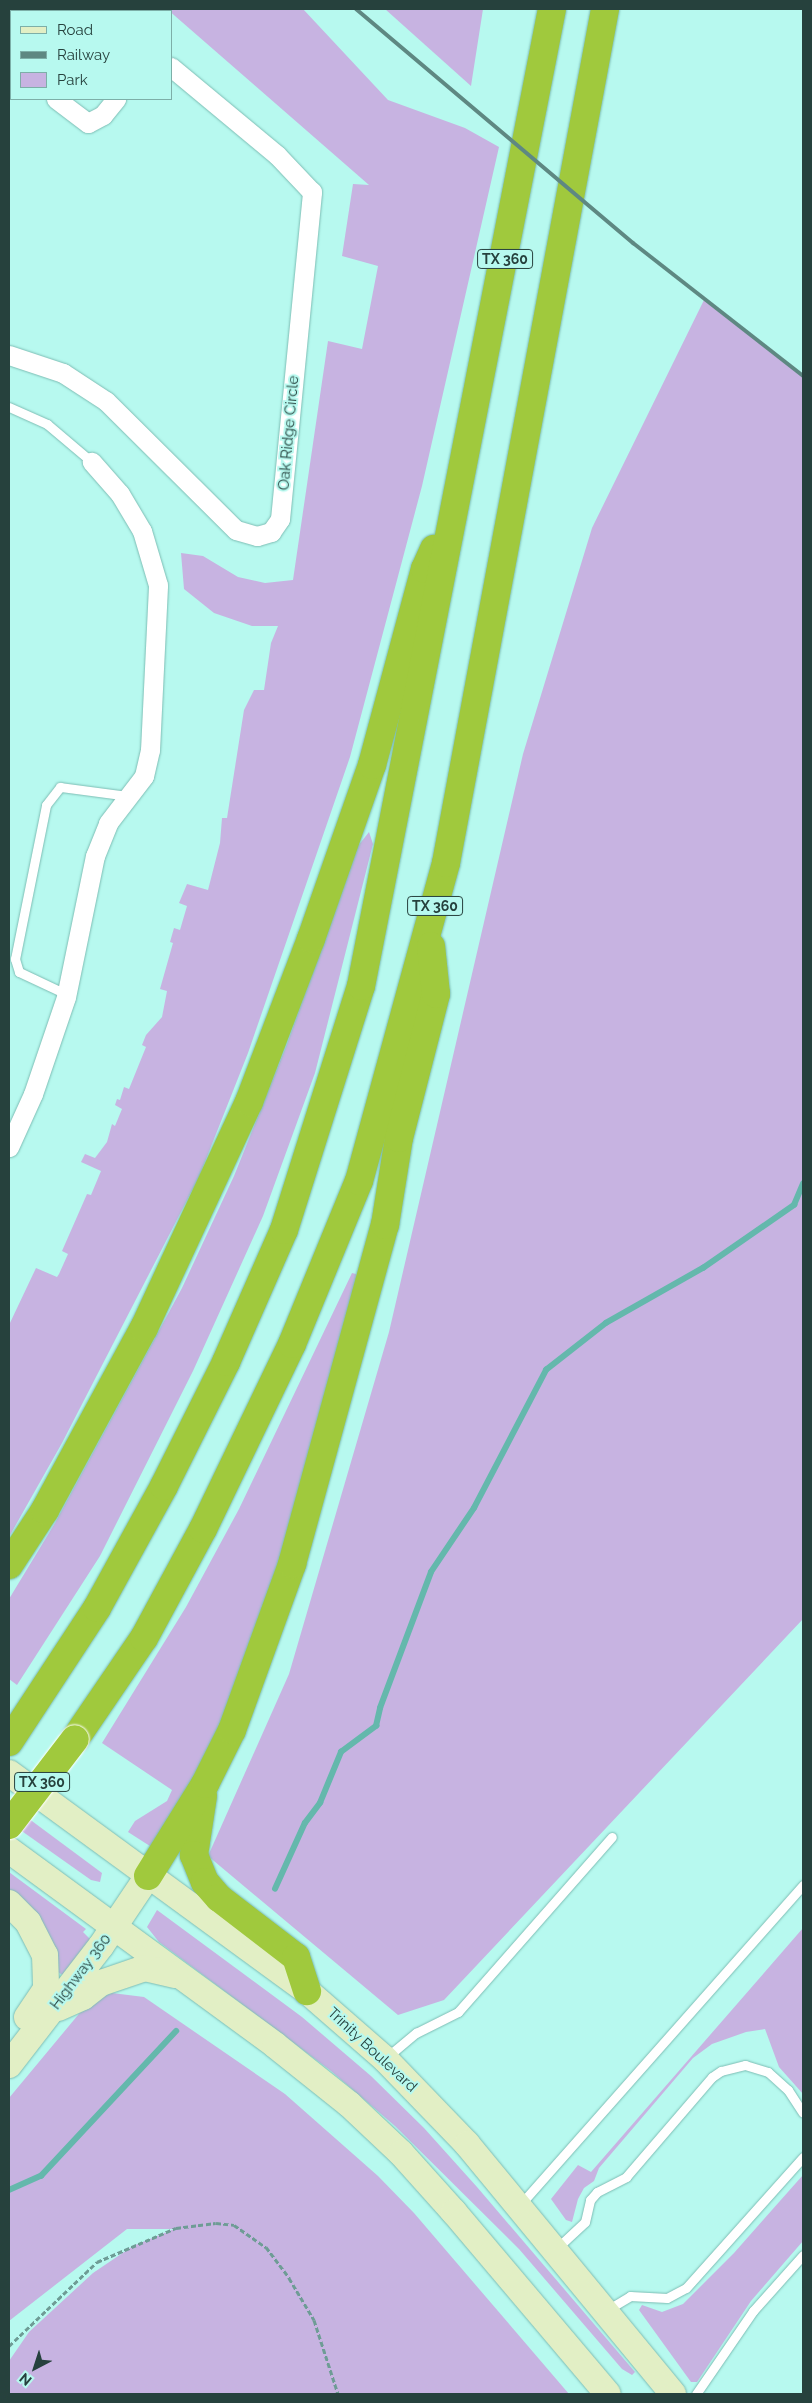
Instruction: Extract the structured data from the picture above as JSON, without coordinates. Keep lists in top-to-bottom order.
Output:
{
  "streets": {
    "highway": ["TX 360"],
    "main road": ["Highway 360", "Trinity Boulevard"],
    "street": ["Oak Ridge Circle"]
  },
  "crossings": [
    ["Highway 360", "Trinity Boulevard"]
  ],
  "legend": ["Road", "Railway", "Park"],
  "north": "bottom left"
}
